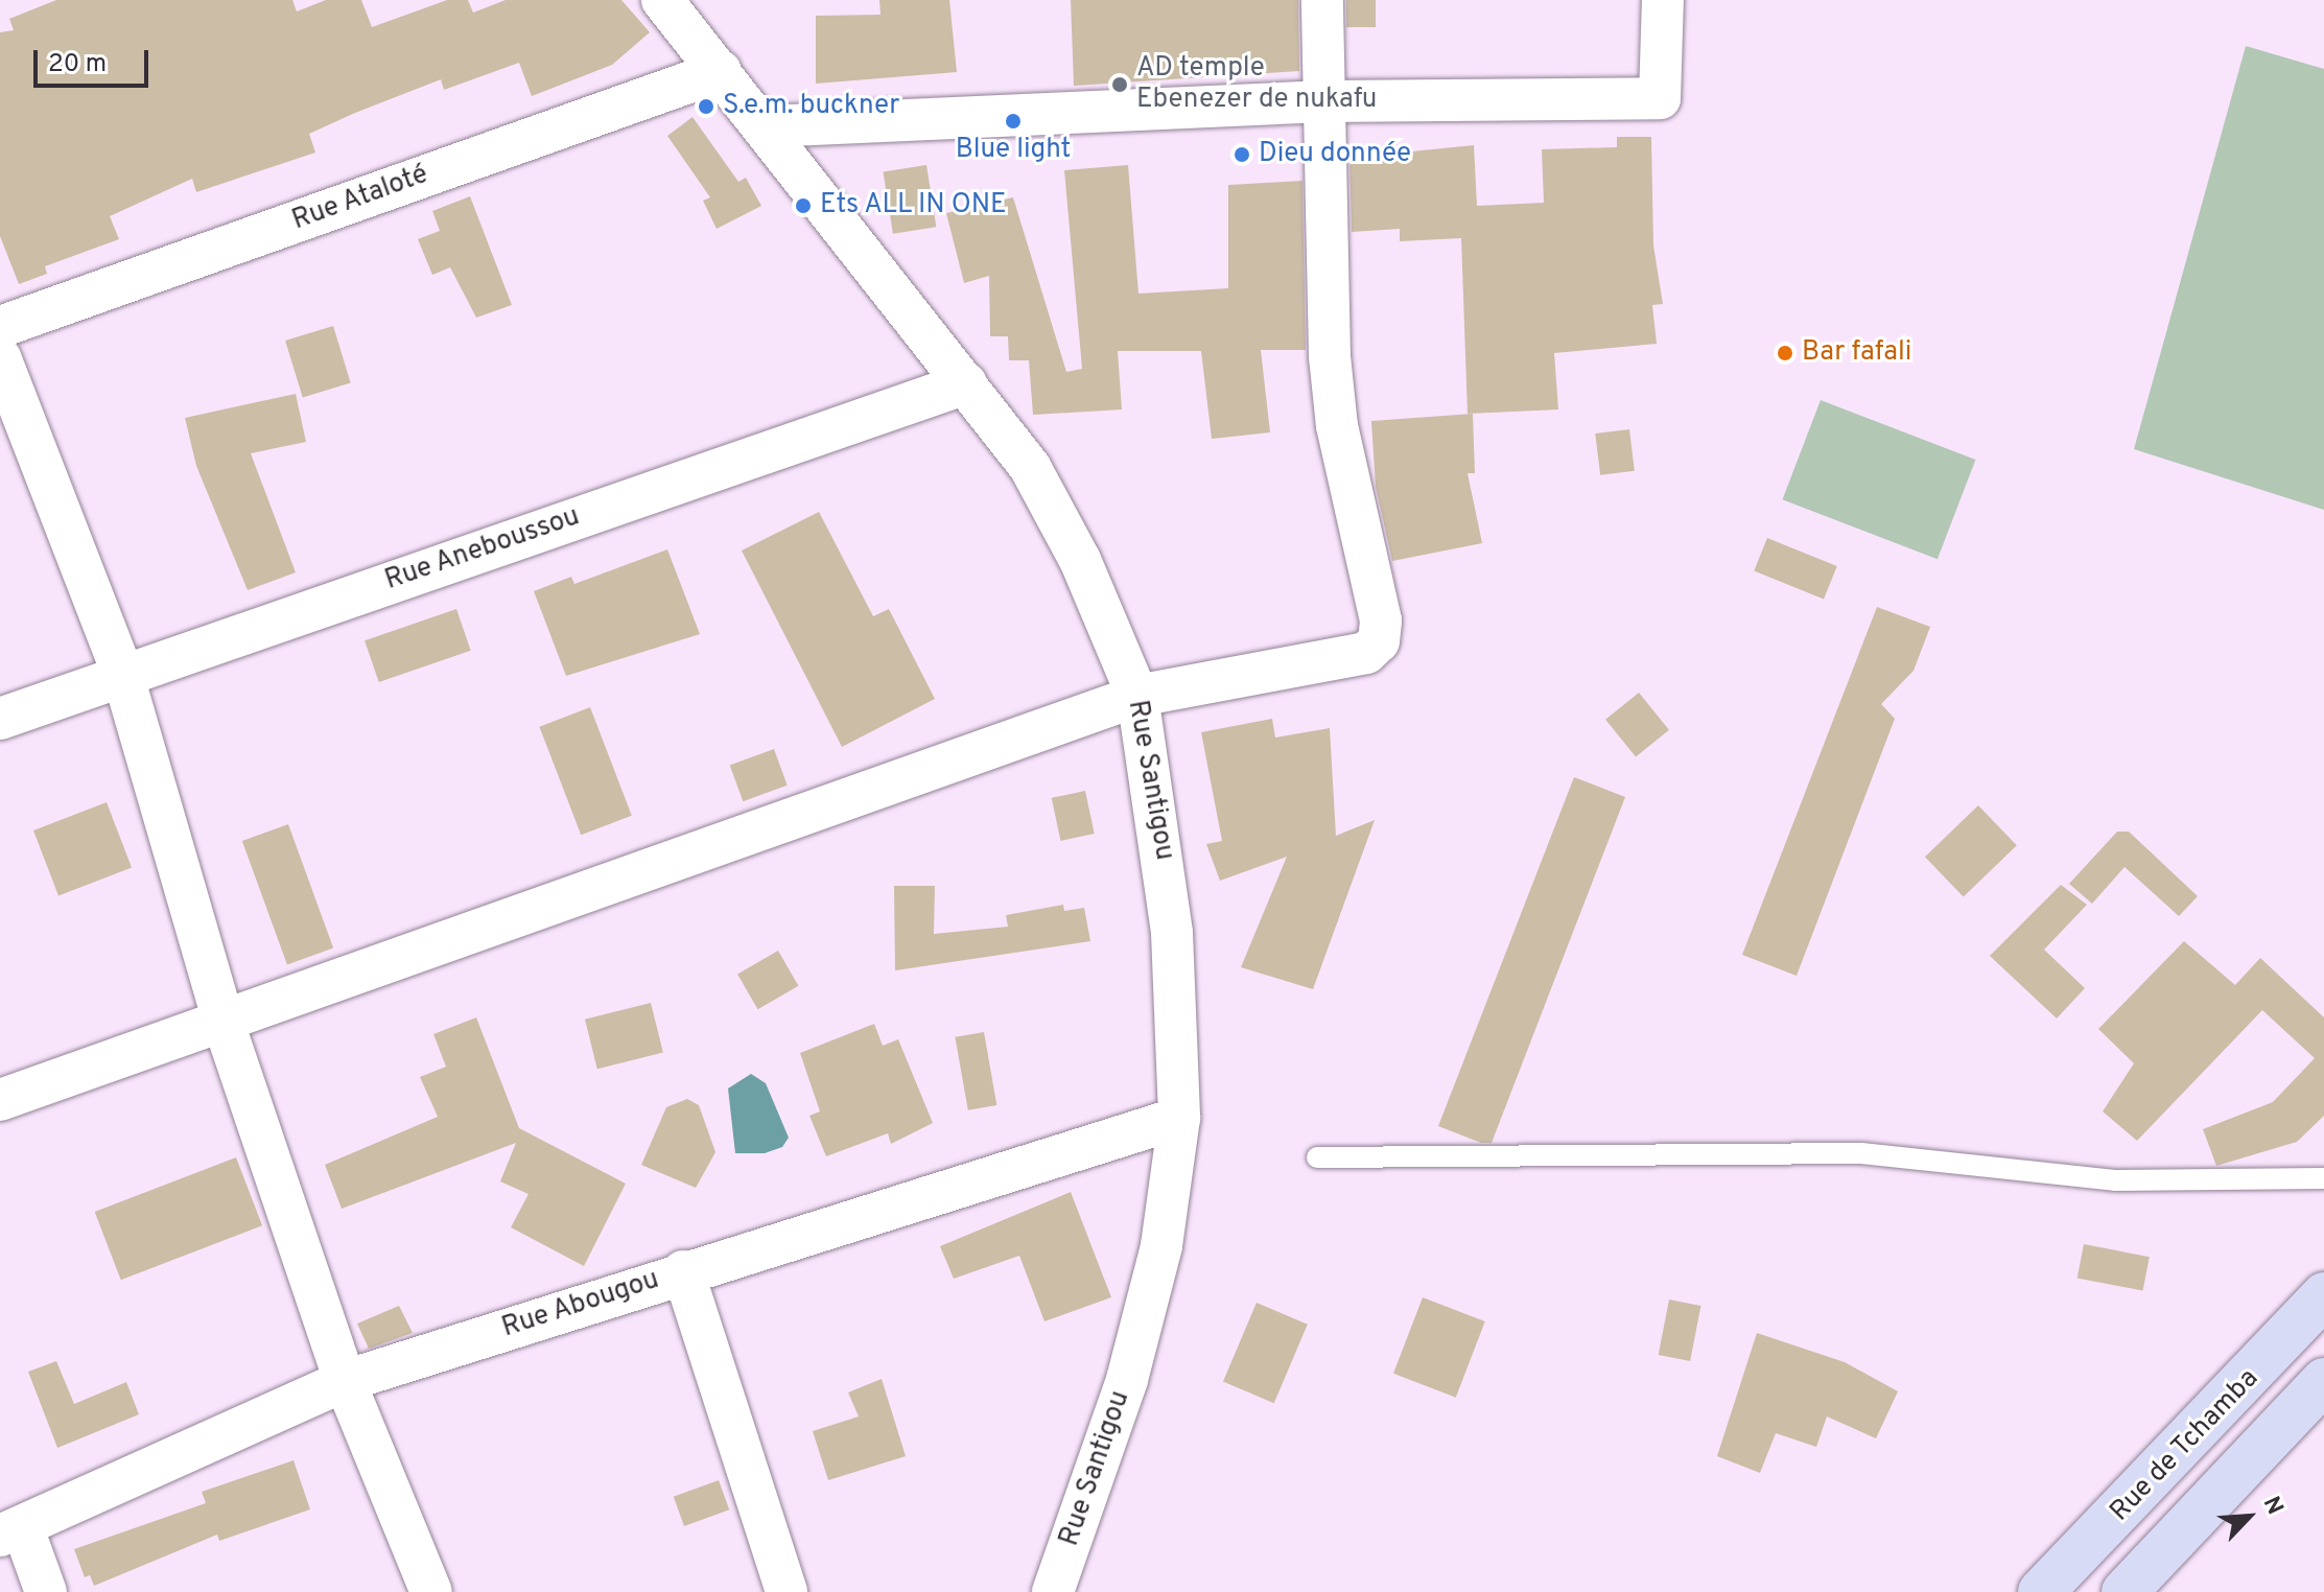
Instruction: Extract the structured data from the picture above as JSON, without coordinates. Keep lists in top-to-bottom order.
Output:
{
  "streets": {
    "street": [
      "Rue Ataloté",
      "Rue Aneboussou",
      "Rue Santigou",
      "Rue Abougou",
      "Rue de Tchamba"
    ]
  },
  "crossings": [
    ["Rue Ataloté", "Rue Santigou"],
    ["Rue Aneboussou", "Rue Santigou"],
    ["Rue Santigou", "Rue Abougou"]
  ],
  "places": [
    "AD temple Ebenezer de nukafu",
    "S.e.m. buckner",
    "Blue light",
    "Dieu donnée",
    "Ets ALL IN ONE",
    "Bar fafali"
  ],
  "scale_bar": "20 m",
  "north": "top right"
}
